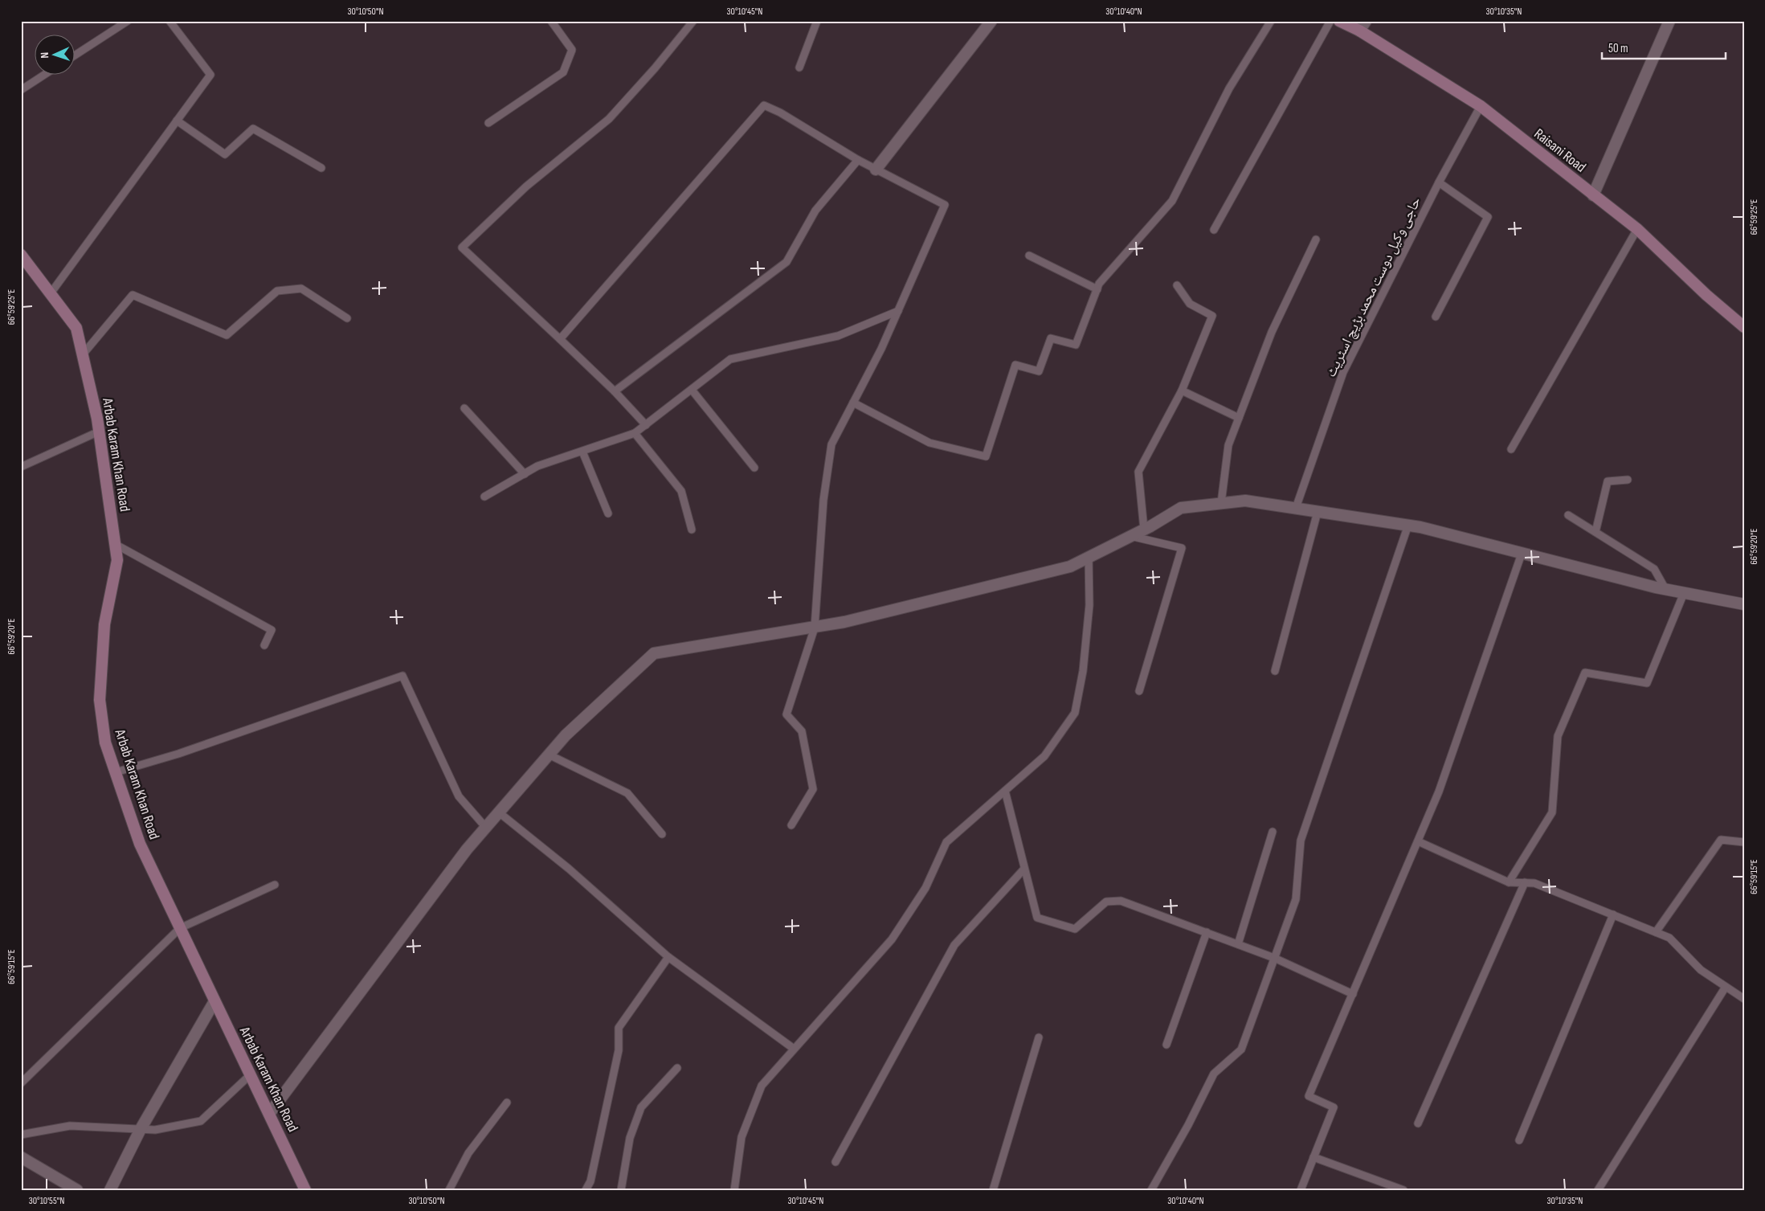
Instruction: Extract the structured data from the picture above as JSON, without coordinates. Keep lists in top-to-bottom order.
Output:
{
  "streets": {
    "main road": ["Raisani Road", "Arbab Karam Khan Road"],
    "lane": ["حاجی وکیل دوست محمد بڑیچ اسٹریٹ"]
  },
  "crossings": [
    ["Raisani Road", "حاجی وکیل دوست محمد بڑیچ اسٹریٹ"]
  ],
  "scale_bar": "50 m",
  "north": "left",
  "coordinates": [
    "30°10'50\"N",
    "30°10'45\"N",
    "30°10'40\"N",
    "30°10'35\"N",
    "66°59'25\"E",
    "66°59'20\"E",
    "66°59'15\"E",
    "30°10'55\"N"
  ]
}
